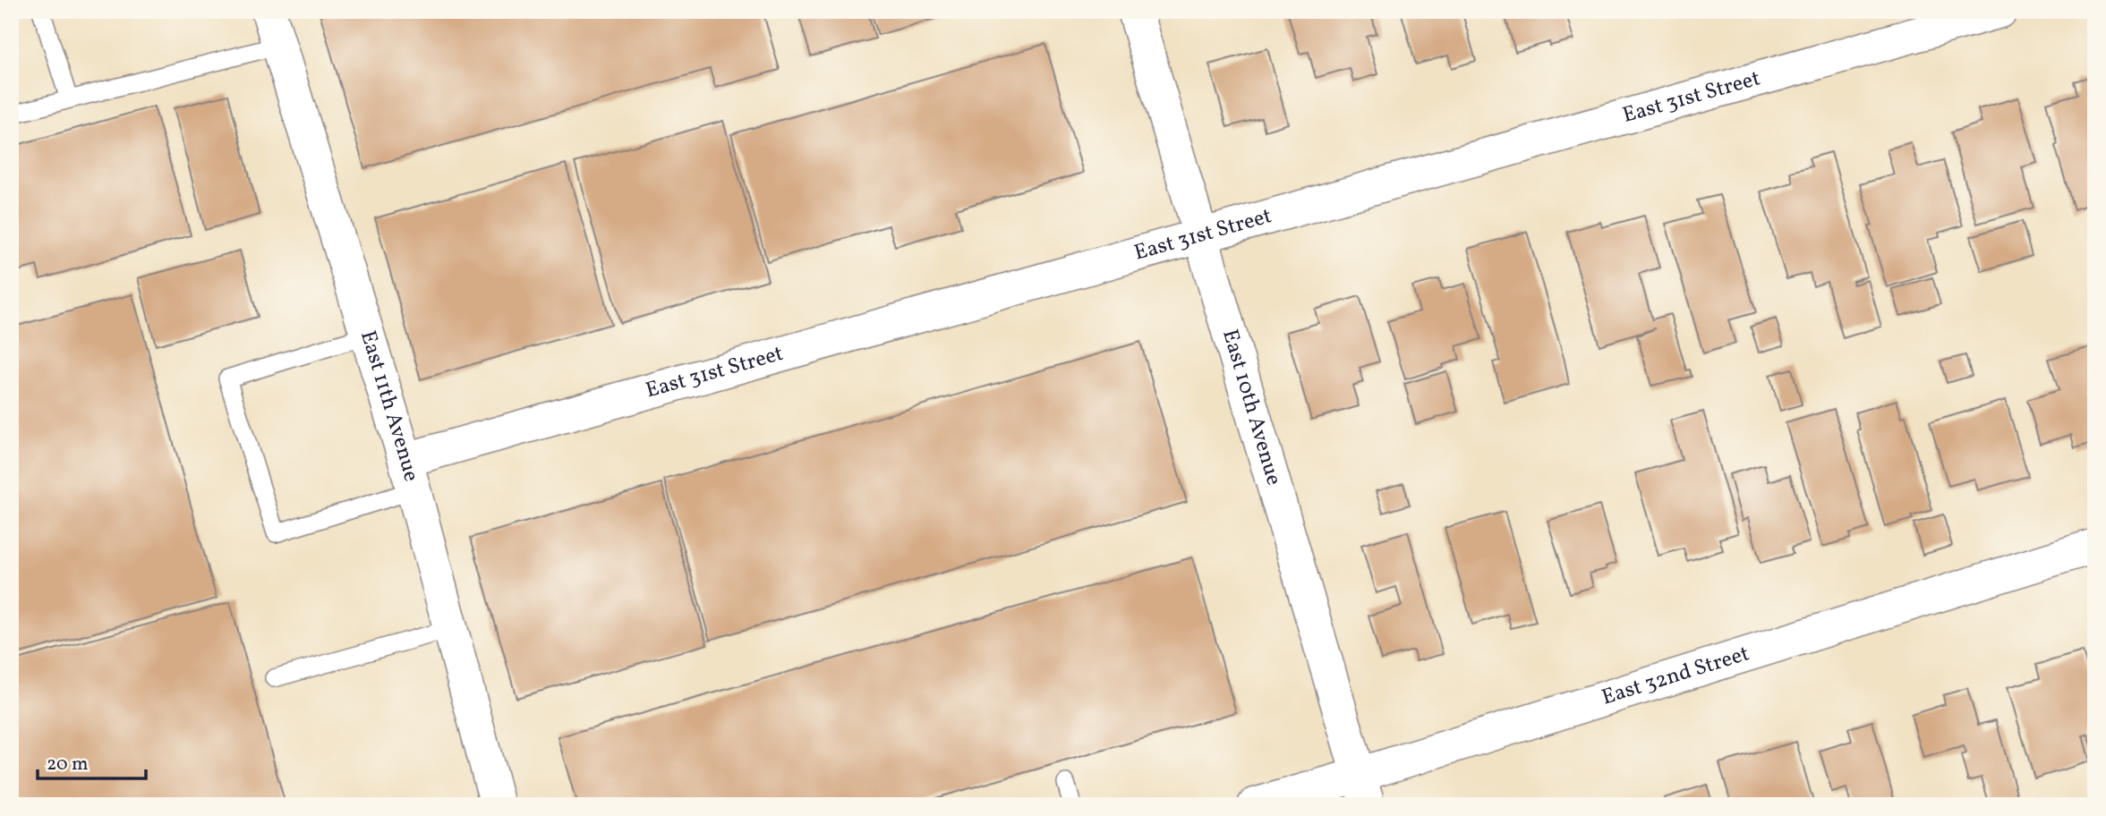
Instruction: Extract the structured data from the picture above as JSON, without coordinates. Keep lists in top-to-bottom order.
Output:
{
  "streets": {
    "street": [
      "East 31st Street",
      "East 11th Avenue",
      "East 10th Avenue",
      "East 32nd Street"
    ]
  },
  "crossings": [
    ["East 31st Street", "East 11th Avenue"],
    ["East 31st Street", "East 10th Avenue"],
    ["East 10th Avenue", "East 32nd Street"]
  ],
  "scale_bar": "20 m"
}
